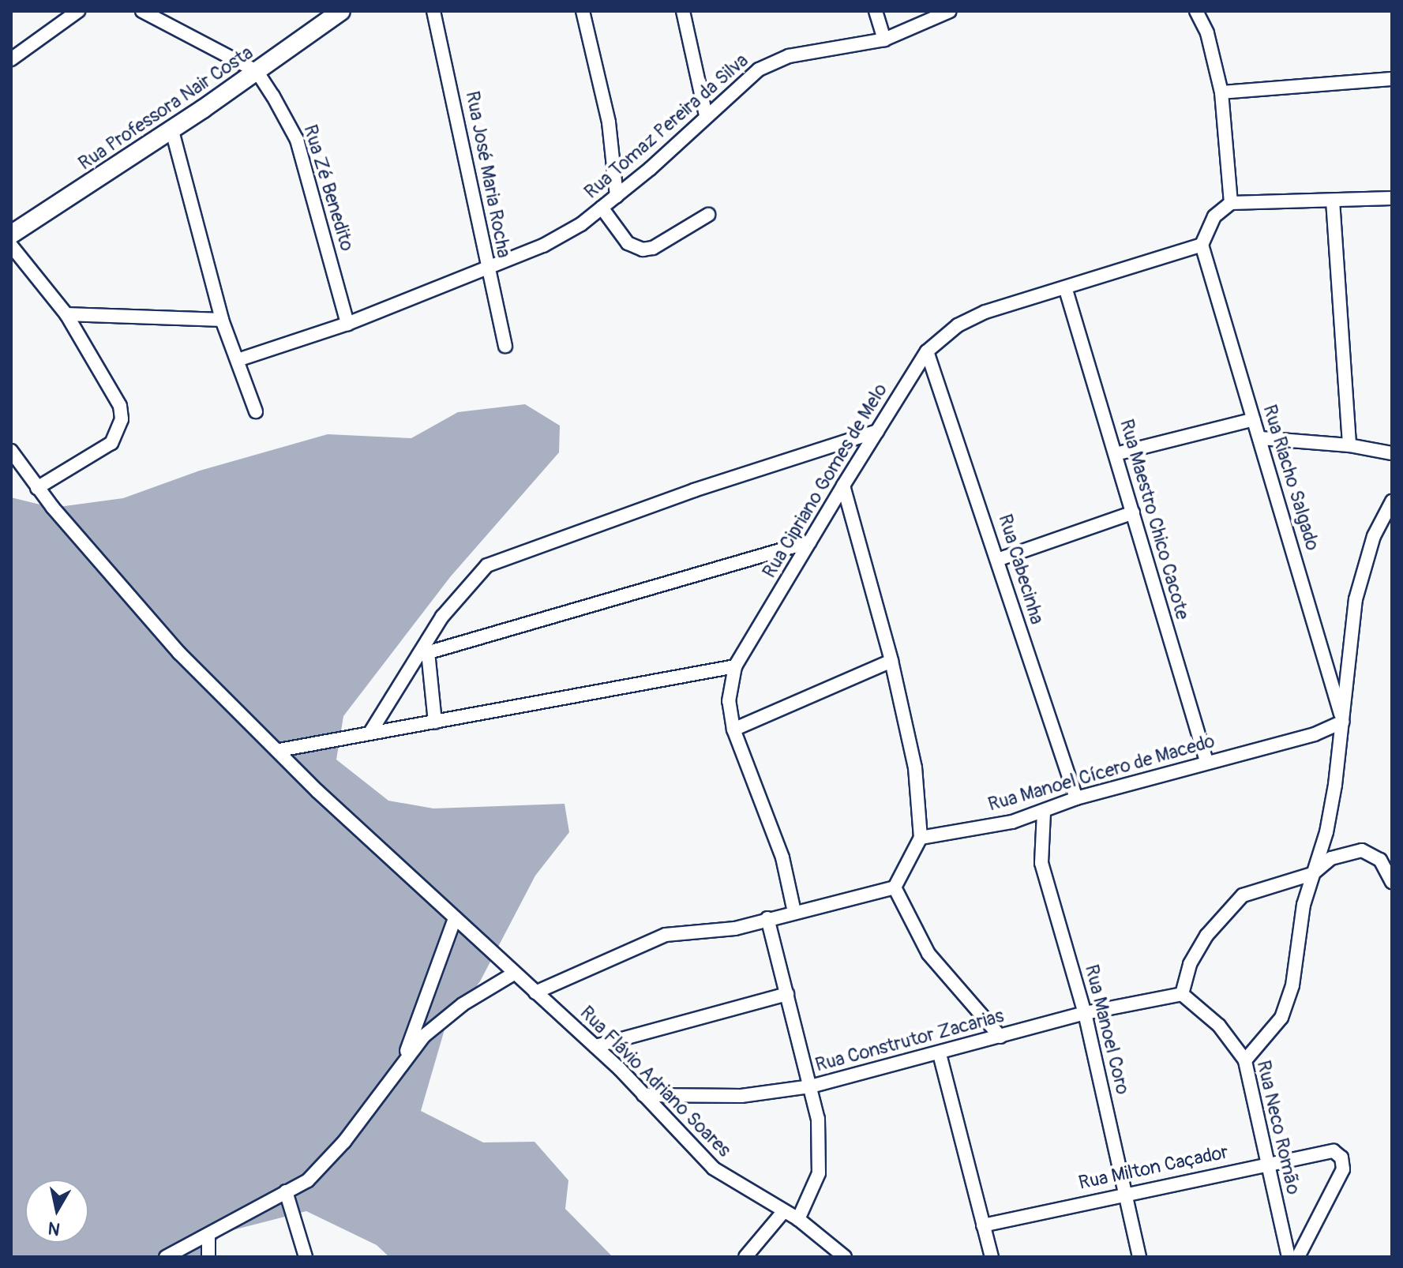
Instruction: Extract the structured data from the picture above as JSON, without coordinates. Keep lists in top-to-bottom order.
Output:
{
  "streets": {
    "main road": ["Rua Professora Nair Costa"],
    "street": [
      "Rua Tomaz Pereira da Silva",
      "Rua José Maria Rocha",
      "Rua Zé Benedito",
      "Rua Riacho Salgado",
      "Rua Cipriano Gomes de Melo",
      "Rua Maestro Chico Cacote",
      "Rua Cabecinha",
      "Rua Manoel Cícero de Macedo",
      "Rua Manoel Coro",
      "Rua Construtor Zacarias",
      "Rua Flávio Adriano Soares",
      "Rua Neco Romão",
      "Rua Milton Caçador"
    ]
  },
  "crossings": [
    ["Rua Professora Nair Costa", "Rua Zé Benedito"],
    ["Rua Tomaz Pereira da Silva", "Rua José Maria Rocha"],
    ["Rua Tomaz Pereira da Silva", "Rua Zé Benedito"],
    ["Rua Riacho Salgado", "Rua Cipriano Gomes de Melo"],
    ["Rua Riacho Salgado", "Rua Manoel Cícero de Macedo"],
    ["Rua Cipriano Gomes de Melo", "Rua Maestro Chico Cacote"],
    ["Rua Cipriano Gomes de Melo", "Rua Cabecinha"],
    ["Rua Maestro Chico Cacote", "Rua Manoel Cícero de Macedo"],
    ["Rua Cabecinha", "Rua Manoel Cícero de Macedo"],
    ["Rua Manoel Cícero de Macedo", "Rua Manoel Coro"],
    ["Rua Manoel Coro", "Rua Construtor Zacarias"],
    ["Rua Manoel Coro", "Rua Milton Caçador"],
    ["Rua Construtor Zacarias", "Rua Flávio Adriano Soares"],
    ["Rua Construtor Zacarias", "Rua Neco Romão"],
    ["Rua Neco Romão", "Rua Milton Caçador"]
  ],
  "north": "bottom"
}
